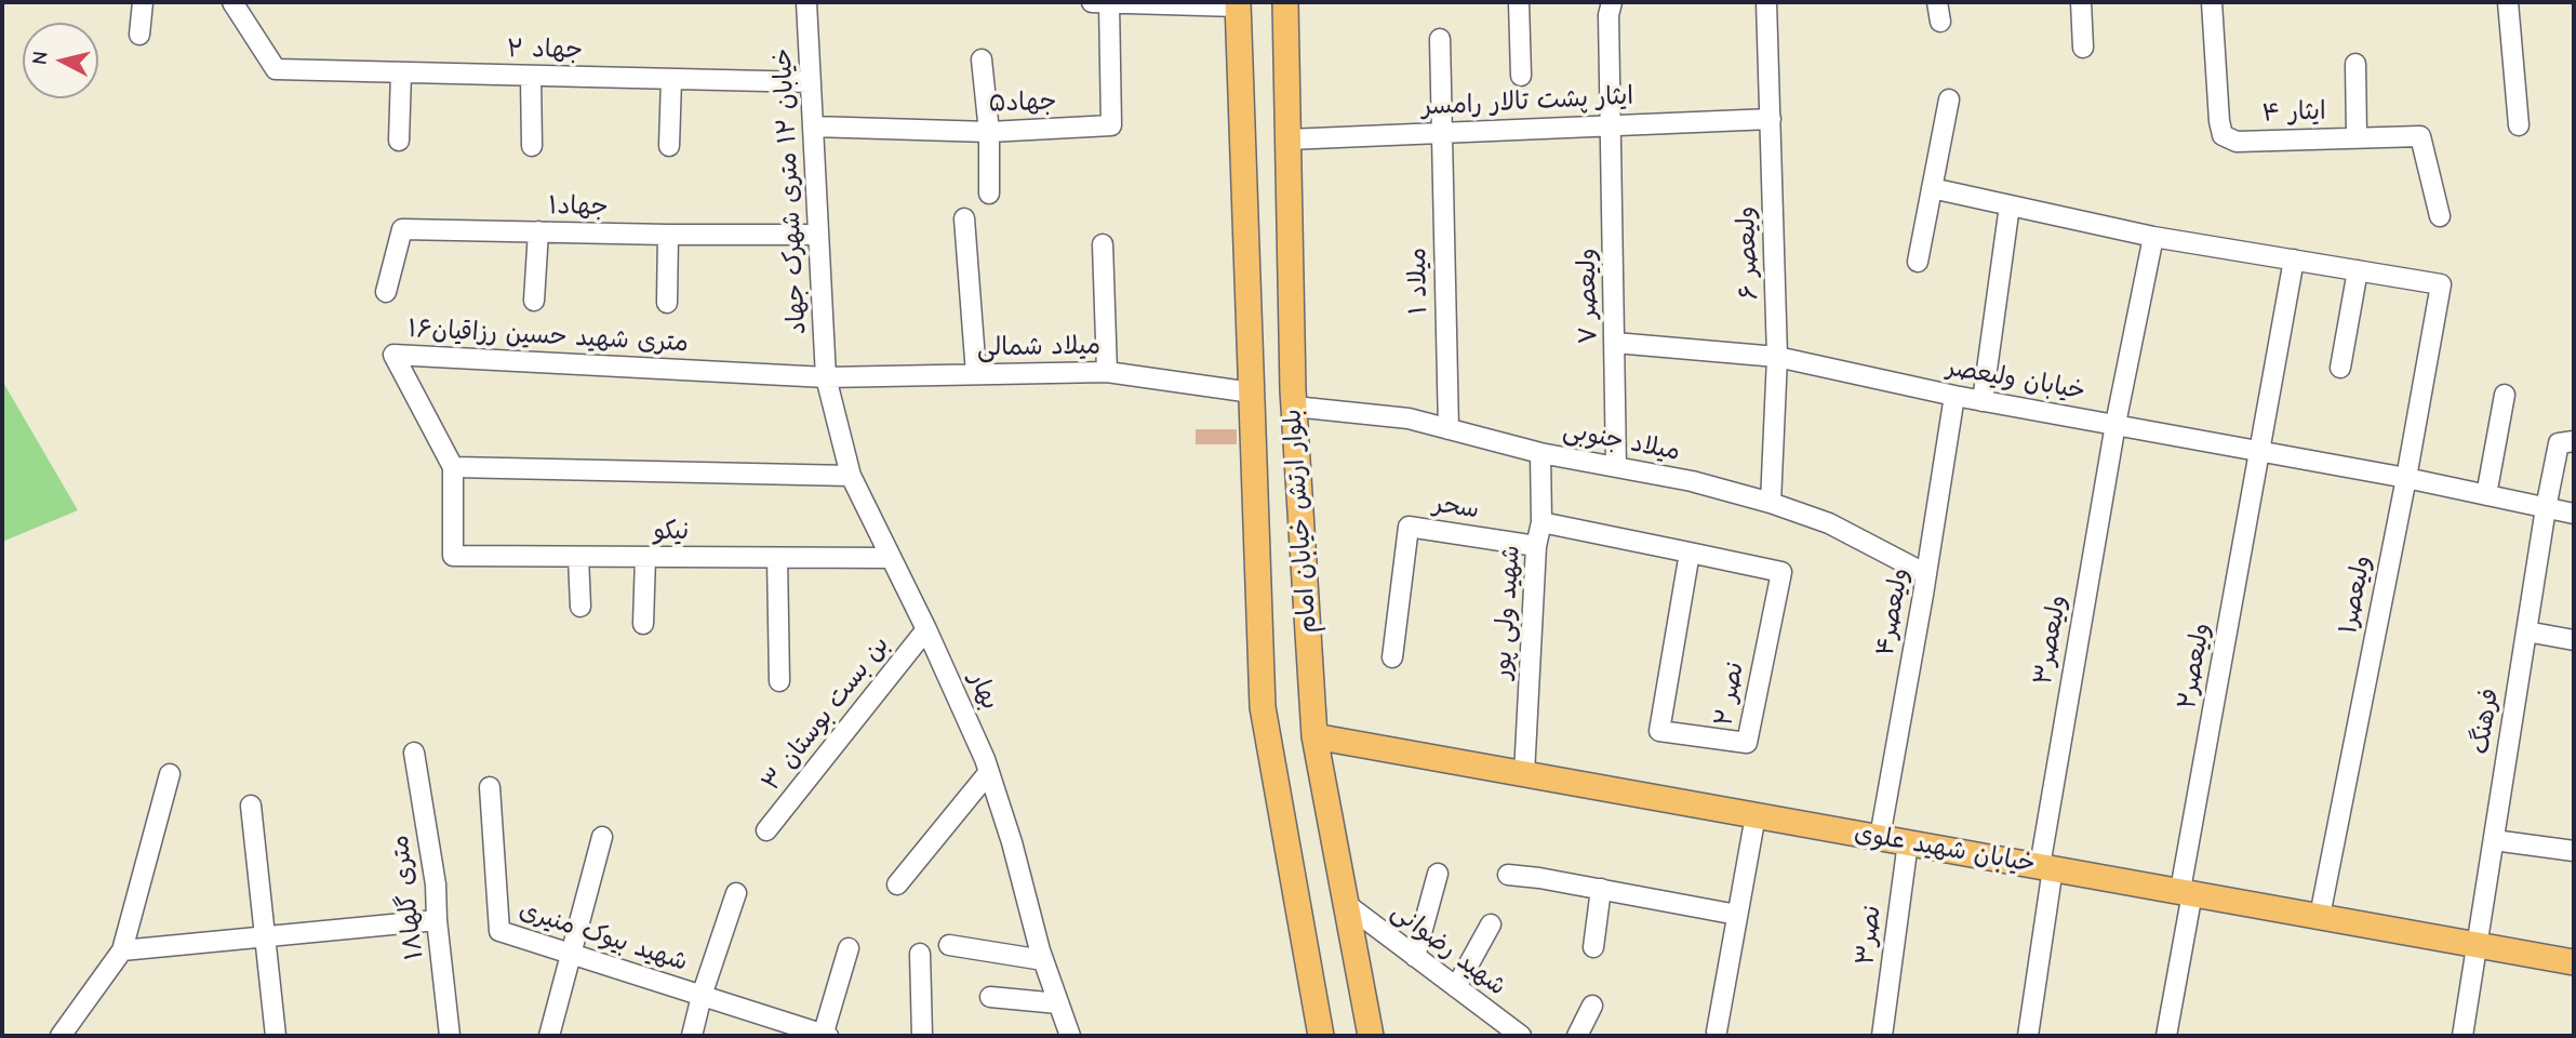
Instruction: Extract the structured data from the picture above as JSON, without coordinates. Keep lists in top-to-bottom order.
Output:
{
  "streets": {
    "main road": ["بلوار ارتش خیابان امام", "خیابان شهید علوی"],
    "street": [
      "جهاد ۲",
      "ایثار پشت تالار رامسر",
      "جهاد۵",
      "ایثار ۴",
      "خیابان ۱۲ متری شهرک جهاد",
      "جهاد۱",
      "ولیعصر ۶",
      "میلاد ۱",
      "ولیعصر ۷",
      "۱۶متری شهید حسین رزاقیان",
      "میلاد شمالی",
      "خیابان ولیعصر",
      "میلاد جنوبی",
      "سحر",
      "نیکو",
      "ولیعصر۱",
      "شهید ولی پور",
      "ولیعصر۴",
      "ولیعصر۳",
      "ولیعصر۲",
      "بهار",
      "نصر ۲",
      "بن بست بوستان ۳",
      "فرهنگ",
      "۱۸متری گلها",
      "نصر۳",
      "شهید بیوک منیری",
      "شهید رضوانی"
    ]
  },
  "crossings": [
    ["جهاد ۲", "خیابان ۱۲ متری شهرک جهاد"],
    ["ایثار پشت تالار رامسر", "ولیعصر ۶"],
    ["ایثار پشت تالار رامسر", "میلاد ۱"],
    ["ایثار پشت تالار رامسر", "ولیعصر ۷"],
    ["ایثار پشت تالار رامسر", "بلوار ارتش خیابان امام"],
    ["جهاد۵", "خیابان ۱۲ متری شهرک جهاد"],
    ["خیابان ۱۲ متری شهرک جهاد", "جهاد۱"],
    ["خیابان ۱۲ متری شهرک جهاد", "۱۶متری شهید حسین رزاقیان"],
    ["خیابان ۱۲ متری شهرک جهاد", "میلاد شمالی"],
    ["خیابان ۱۲ متری شهرک جهاد", "بهار"],
    ["ولیعصر ۶", "خیابان ولیعصر"],
    ["ولیعصر ۶", "میلاد جنوبی"],
    ["میلاد ۱", "میلاد جنوبی"],
    ["ولیعصر ۷", "خیابان ولیعصر"],
    ["ولیعصر ۷", "میلاد جنوبی"],
    ["۱۶متری شهید حسین رزاقیان", "میلاد شمالی"],
    ["۱۶متری شهید حسین رزاقیان", "نیکو"],
    ["۱۶متری شهید حسین رزاقیان", "بهار"],
    ["میلاد شمالی", "بلوار ارتش خیابان امام"],
    ["میلاد شمالی", "بهار"],
    ["خیابان ولیعصر", "ولیعصر۱"],
    ["خیابان ولیعصر", "ولیعصر۴"],
    ["خیابان ولیعصر", "ولیعصر۳"],
    ["خیابان ولیعصر", "ولیعصر۲"],
    ["خیابان ولیعصر", "فرهنگ"],
    ["میلاد جنوبی", "بلوار ارتش خیابان امام"],
    ["میلاد جنوبی", "شهید ولی پور"],
    ["میلاد جنوبی", "ولیعصر۴"],
    ["سحر", "شهید ولی پور"],
    ["بلوار ارتش خیابان امام", "خیابان شهید علوی"],
    ["بلوار ارتش خیابان امام", "شهید رضوانی"],
    ["نیکو", "بهار"],
    ["ولیعصر۱", "خیابان شهید علوی"],
    ["شهید ولی پور", "نصر ۲"],
    ["شهید ولی پور", "خیابان شهید علوی"],
    ["ولیعصر۴", "خیابان شهید علوی"],
    ["ولیعصر۳", "خیابان شهید علوی"],
    ["ولیعصر۲", "خیابان شهید علوی"],
    ["بهار", "بن بست بوستان ۳"],
    ["فرهنگ", "خیابان شهید علوی"],
    ["خیابان شهید علوی", "نصر۳"]
  ],
  "north": "left"
}
